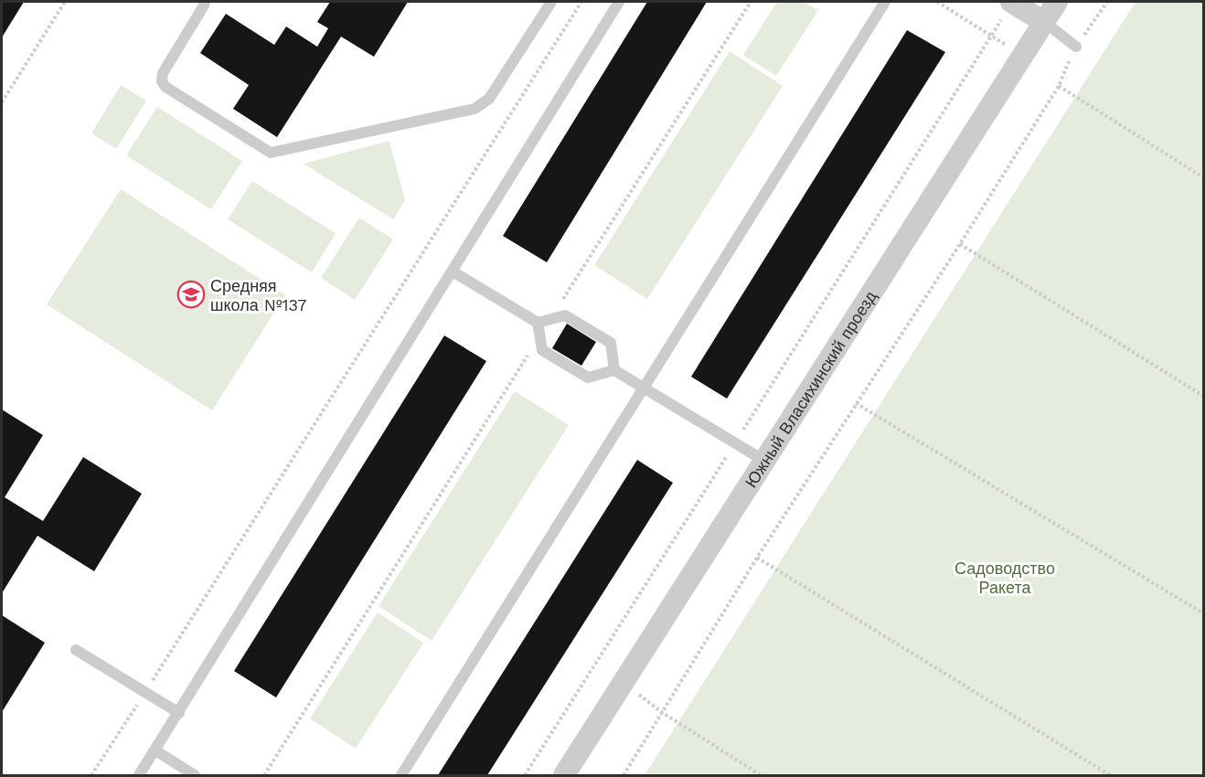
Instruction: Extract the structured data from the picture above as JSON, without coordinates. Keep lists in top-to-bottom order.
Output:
{
  "streets": {
    "street": ["Южный Власихинский проезд"]
  },
  "parks": ["Садоводство Ракета"],
  "places": {
    "school or university": ["Средняя школа №137"]
  }
}
